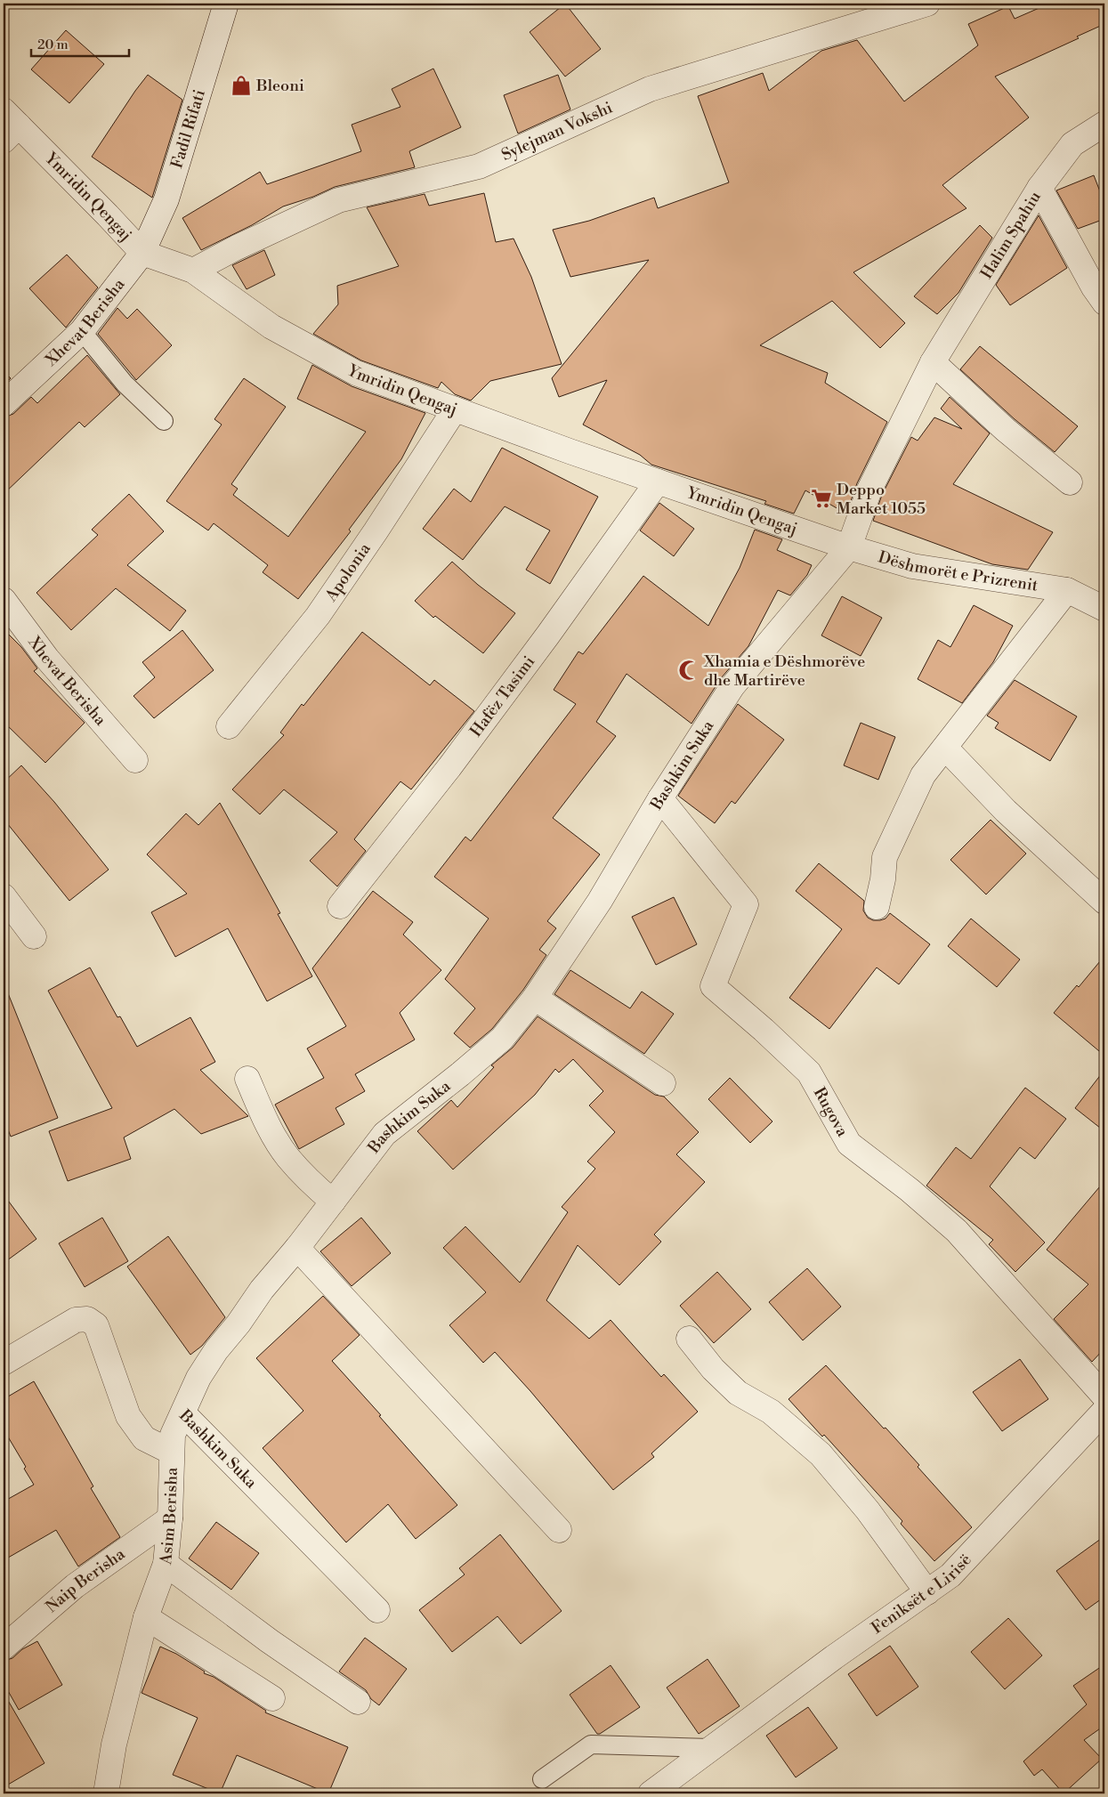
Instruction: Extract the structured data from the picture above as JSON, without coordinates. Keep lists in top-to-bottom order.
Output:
{
  "streets": {
    "street": [
      "Fadil Rifati",
      "Sylejman Vokshi",
      "Ymridin Qengaj",
      "Halim Spahiu",
      "Xhevat Berisha",
      "Dëshmorët e Prizrenit",
      "Apolonia",
      "Hafëz Tasimi",
      "Bashkim Suka",
      "Rugova",
      "Asim Berisha",
      "Naip Berisha",
      "Feniksët e Lirisë"
    ]
  },
  "crossings": [
    ["Fadil Rifati", "Ymridin Qengaj"],
    ["Fadil Rifati", "Xhevat Berisha"],
    ["Sylejman Vokshi", "Ymridin Qengaj"],
    ["Ymridin Qengaj", "Halim Spahiu"],
    ["Ymridin Qengaj", "Xhevat Berisha"],
    ["Ymridin Qengaj", "Dëshmorët e Prizrenit"],
    ["Ymridin Qengaj", "Apolonia"],
    ["Ymridin Qengaj", "Hafëz Tasimi"],
    ["Ymridin Qengaj", "Bashkim Suka"],
    ["Halim Spahiu", "Dëshmorët e Prizrenit"],
    ["Halim Spahiu", "Bashkim Suka"],
    ["Dëshmorët e Prizrenit", "Bashkim Suka"],
    ["Bashkim Suka", "Rugova"],
    ["Bashkim Suka", "Asim Berisha"],
    ["Asim Berisha", "Naip Berisha"]
  ],
  "places": {
    "shop": ["Bleoni"],
    "supermarket": ["Deppo Market 1055"],
    "mosque": ["Xhamia e Dëshmorëve dhe Martirëve"]
  },
  "scale_bar": "20 m"
}
